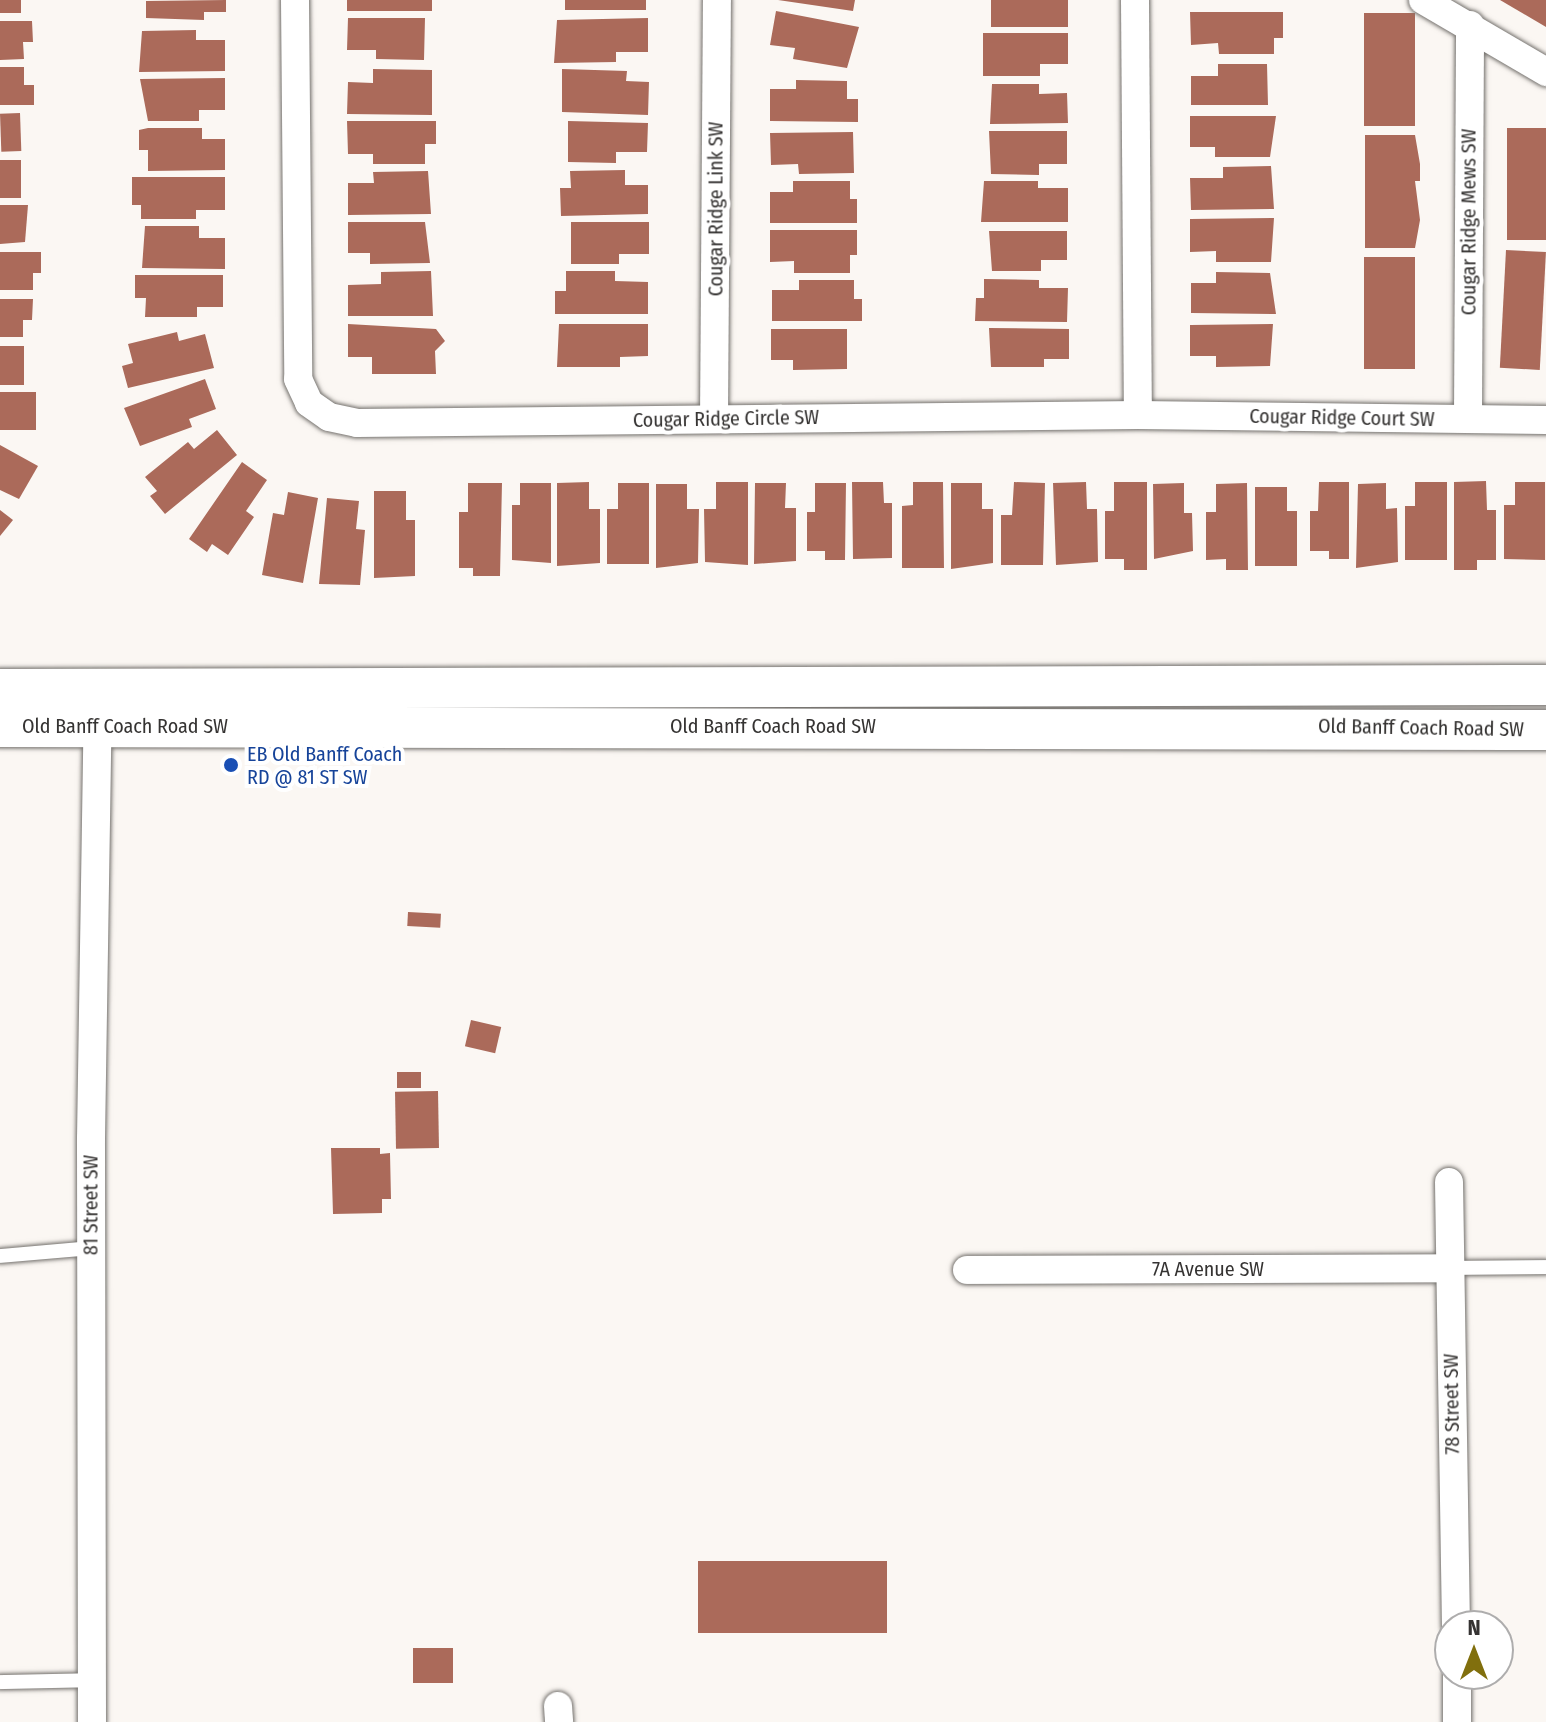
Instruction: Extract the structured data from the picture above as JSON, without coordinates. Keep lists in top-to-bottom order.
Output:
{
  "streets": {
    "main road": ["Old Banff Coach Road SW"],
    "street": [
      "Cougar Ridge Link SW",
      "Cougar Ridge Mews SW",
      "Cougar Ridge Court SW",
      "Cougar Ridge Circle SW",
      "81 Street SW",
      "7A Avenue SW",
      "78 Street SW"
    ]
  },
  "crossings": [
    ["Cougar Ridge Link SW", "Cougar Ridge Circle SW"],
    ["Cougar Ridge Mews SW", "Cougar Ridge Court SW"],
    ["Cougar Ridge Court SW", "Cougar Ridge Circle SW"],
    ["Old Banff Coach Road SW", "81 Street SW"],
    ["7A Avenue SW", "78 Street SW"]
  ],
  "places": ["EB Old Banff Coach RD @ 81 ST SW"],
  "north": "top"
}
